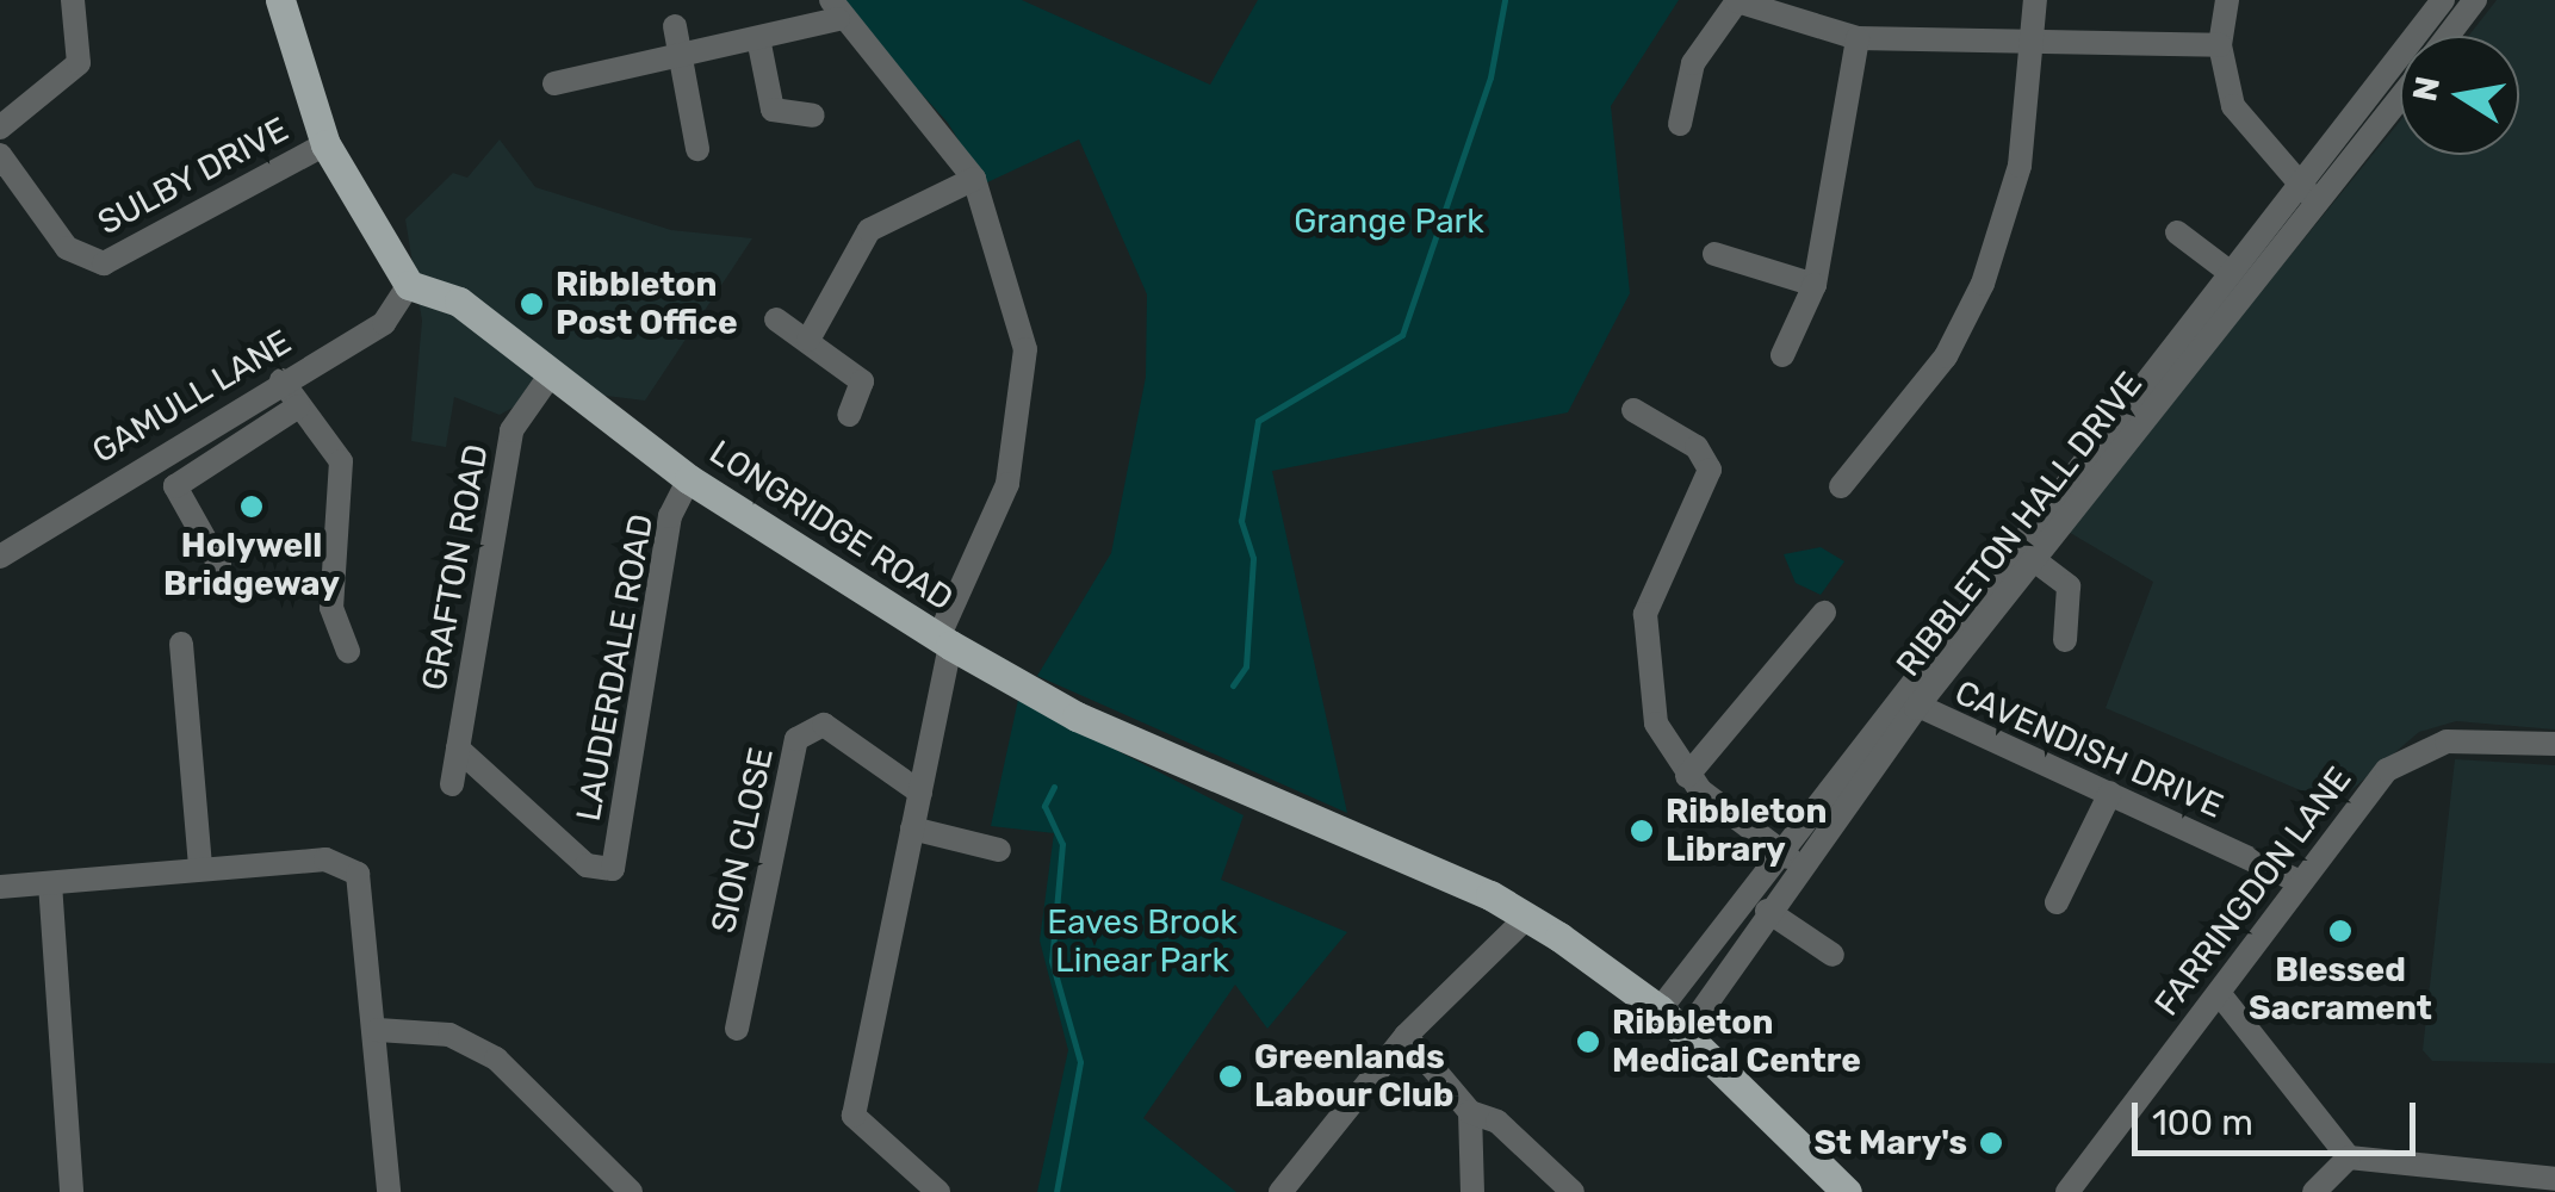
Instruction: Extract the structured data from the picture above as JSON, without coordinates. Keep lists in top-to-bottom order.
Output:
{
  "streets": {
    "main road": ["LONGRIDGE ROAD"],
    "street": [
      "SULBY DRIVE",
      "GAMULL LANE",
      "RIBBLETON HALL DRIVE",
      "GRAFTON ROAD",
      "LAUDERDALE ROAD",
      "CAVENDISH DRIVE",
      "SION CLOSE",
      "FARRINGDON LANE"
    ]
  },
  "crossings": [
    ["GAMULL LANE", "LONGRIDGE ROAD"],
    ["RIBBLETON HALL DRIVE", "LONGRIDGE ROAD"],
    ["RIBBLETON HALL DRIVE", "CAVENDISH DRIVE"],
    ["LONGRIDGE ROAD", "GRAFTON ROAD"],
    ["LONGRIDGE ROAD", "LAUDERDALE ROAD"],
    ["GRAFTON ROAD", "LAUDERDALE ROAD"],
    ["CAVENDISH DRIVE", "FARRINGDON LANE"]
  ],
  "parks": ["Grange Park", "Eaves Brook Linear Park"],
  "places": [
    "Ribbleton Post Office",
    "Holywell Bridgeway",
    "Ribbleton Library",
    "Blessed Sacrament",
    "Ribbleton Medical Centre",
    "Greenlands Labour Club",
    "St Mary's"
  ],
  "scale_bar": "100 m",
  "north": "left"
}
